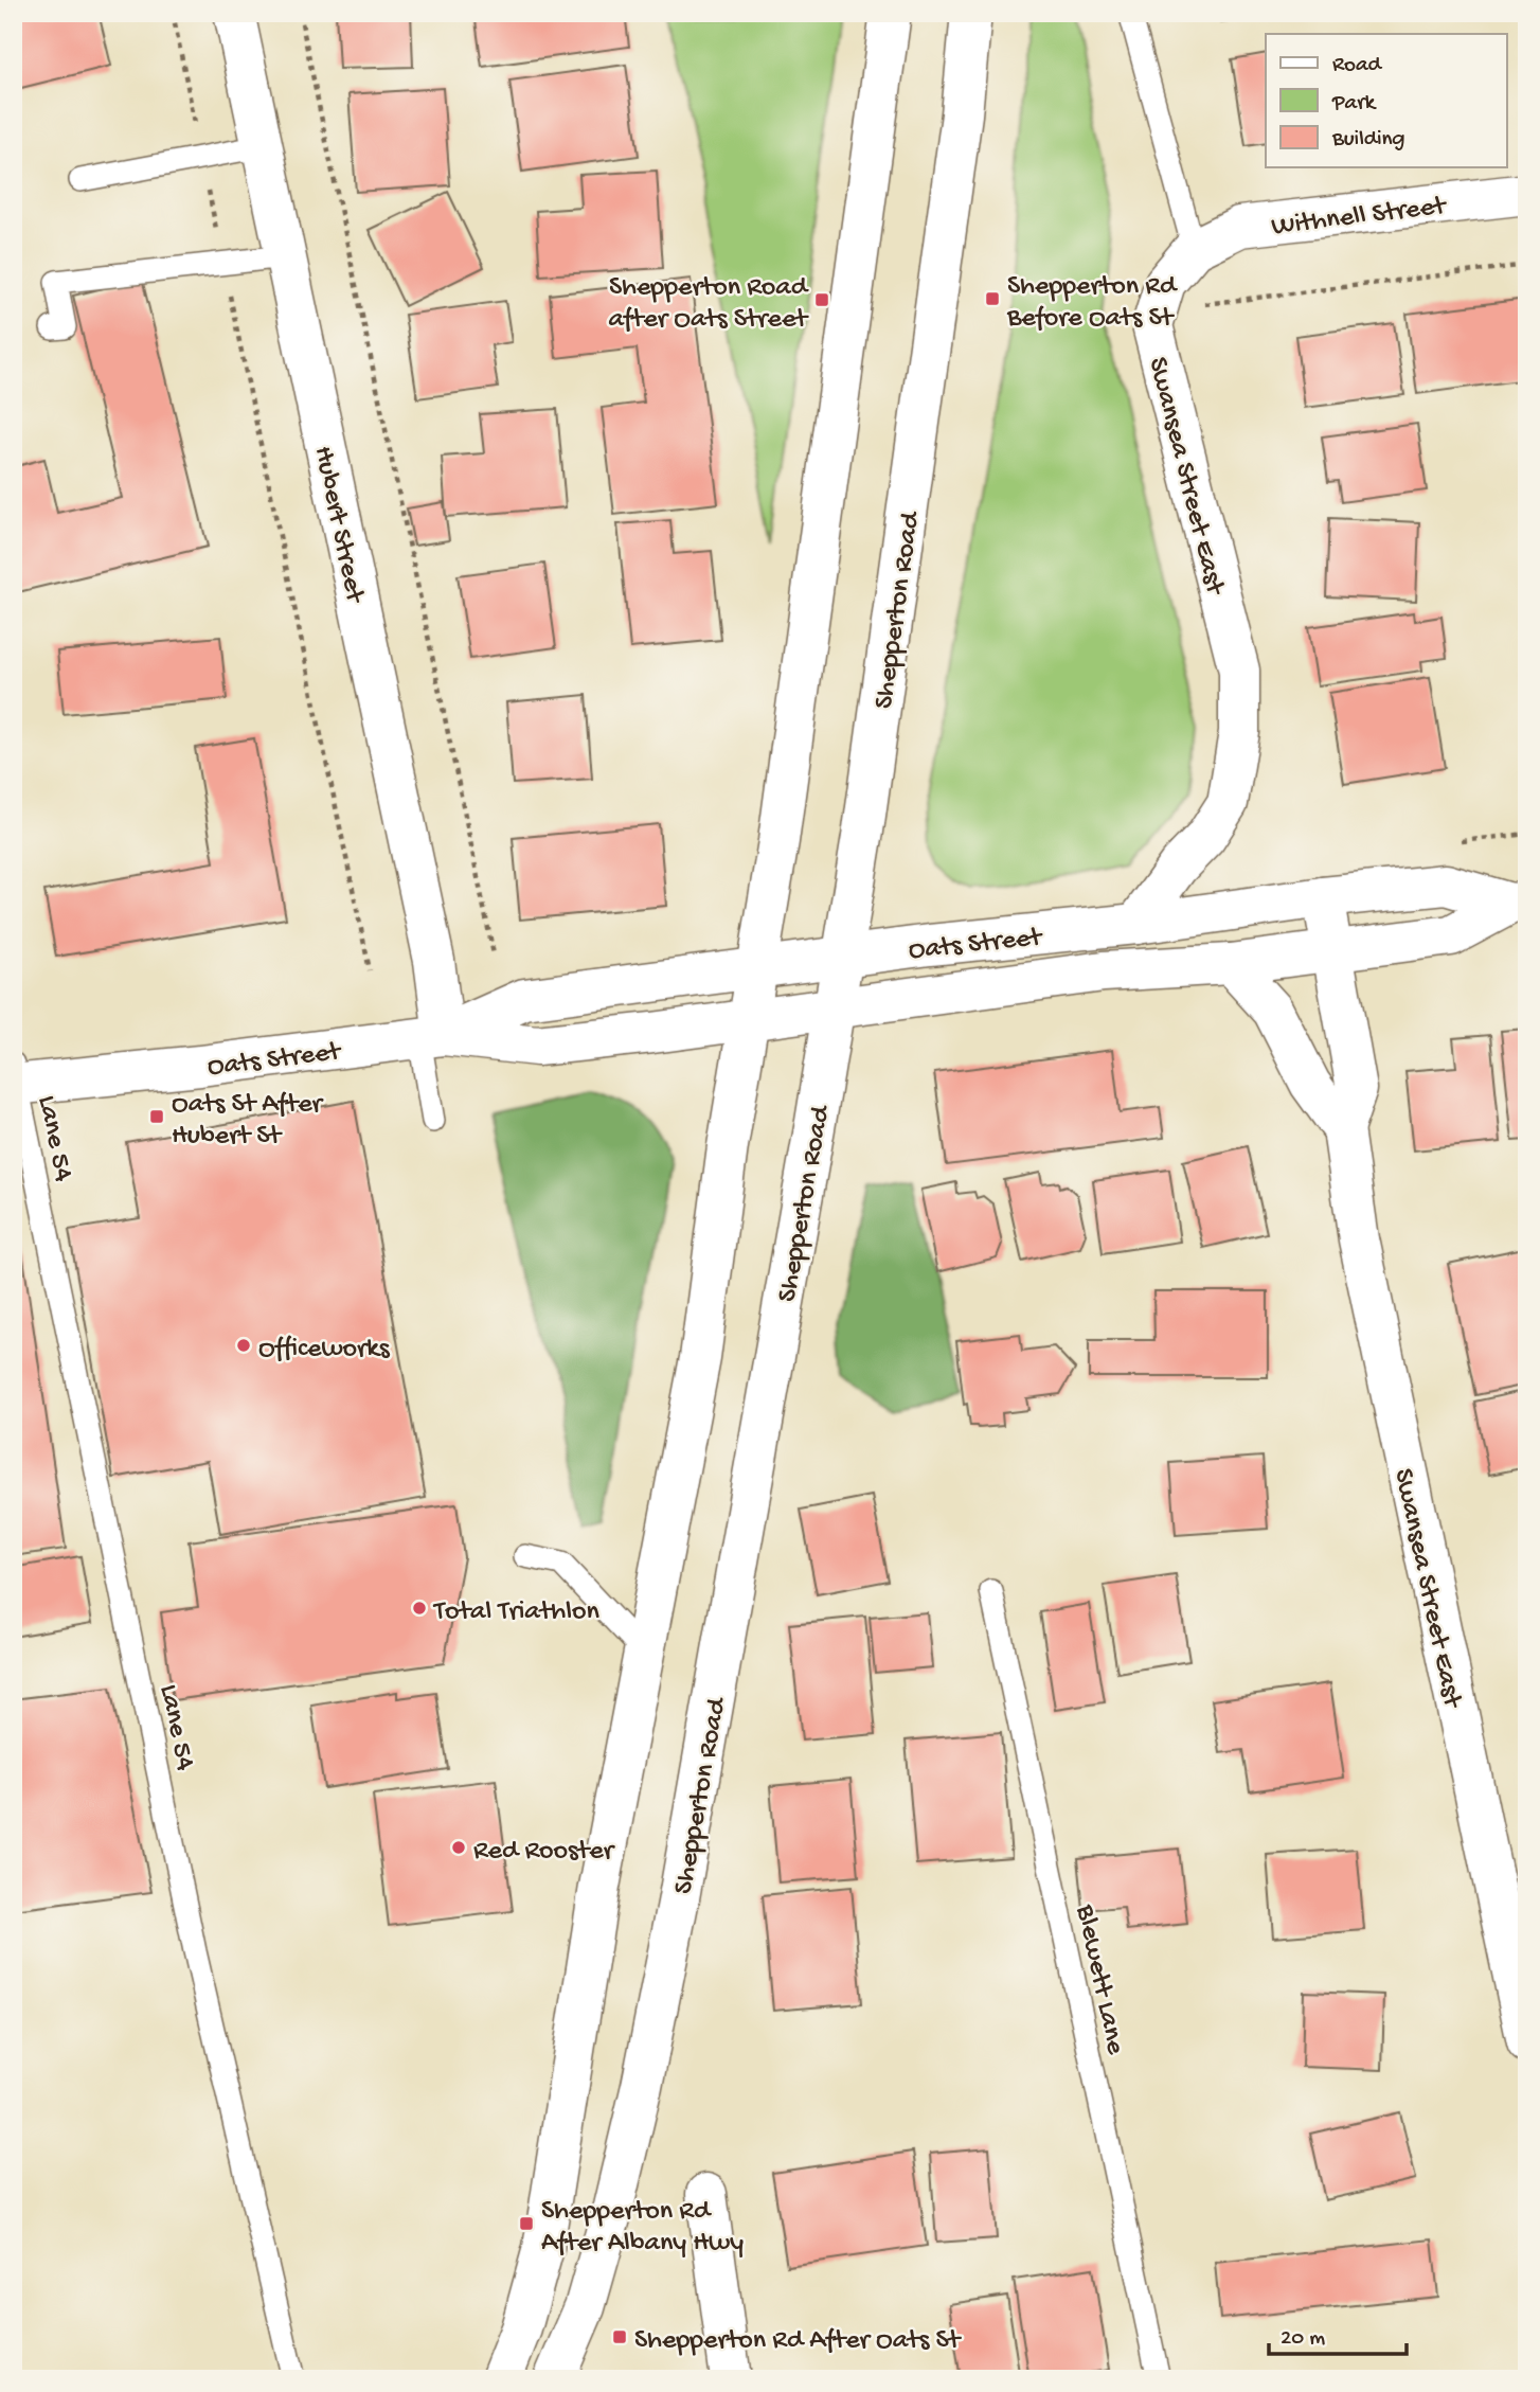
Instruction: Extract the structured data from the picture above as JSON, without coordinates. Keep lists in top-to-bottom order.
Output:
{
  "streets": {
    "main road": [
      "Withnell Street",
      "Swansea Street East",
      "Hubert Street",
      "Shepperton Road",
      "Oats Street"
    ],
    "lane": ["Lane 54", "Blewett Lane"]
  },
  "crossings": [
    ["Withnell Street", "Swansea Street East"],
    ["Swansea Street East", "Oats Street"],
    ["Hubert Street", "Oats Street"],
    ["Shepperton Road", "Oats Street"],
    ["Oats Street", "Lane 54"]
  ],
  "places": {
    "transit": [
      "Shepperton Rd Before Oats St",
      "Shepperton Road after Oats Street",
      "Oats St After Hubert St",
      "Shepperton Rd After Albany Hwy",
      "Shepperton Rd After Oats St"
    ],
    "other": ["Officeworks", "Total Triathlon", "Red Rooster"]
  },
  "legend": ["Road", "Park", "Building"],
  "scale_bar": "20 m"
}
